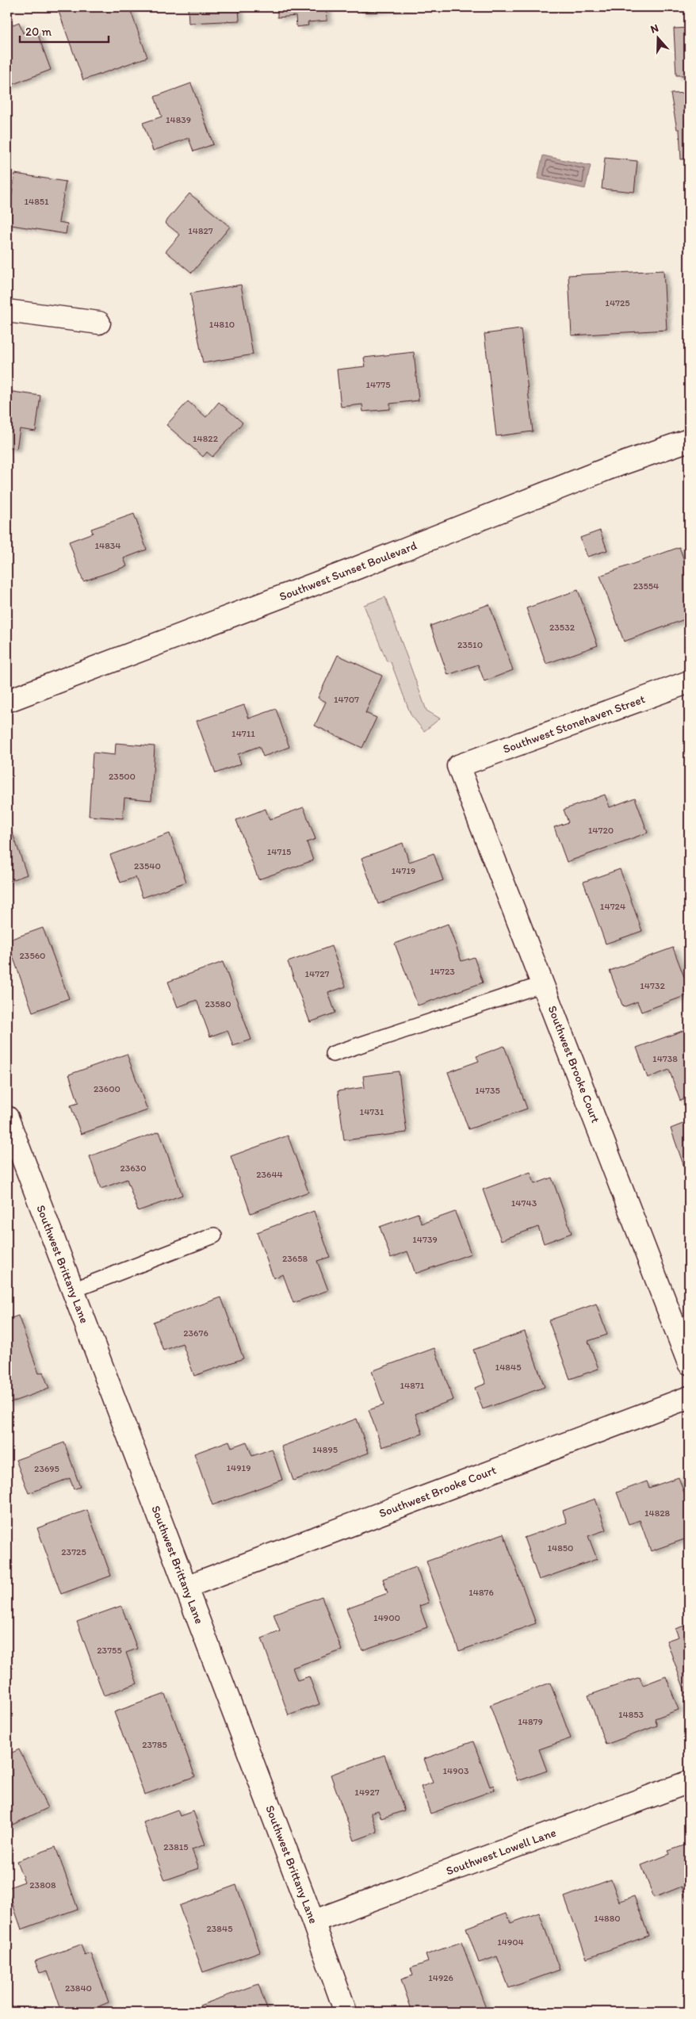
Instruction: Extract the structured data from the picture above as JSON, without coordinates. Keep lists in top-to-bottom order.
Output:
{
  "streets": {
    "street": [
      "Southwest Sunset Boulevard",
      "Southwest Stonehaven Street",
      "Southwest Brooke Court",
      "Southwest Brittany Lane",
      "Southwest Lowell Lane"
    ]
  },
  "crossings": [
    ["Southwest Stonehaven Street", "Southwest Brooke Court"],
    ["Southwest Brooke Court", "Southwest Brittany Lane"],
    ["Southwest Brittany Lane", "Southwest Lowell Lane"]
  ],
  "house_numbers": [
    "14839",
    "14851",
    "14827",
    "14725",
    "14810",
    "14775",
    "14822",
    "14834",
    "23554",
    "23532",
    "23510",
    "14707",
    "14711",
    "23500",
    "14720",
    "14715",
    "23540",
    "14719",
    "14724",
    "23560",
    "14723",
    "14727",
    "14732",
    "23580",
    "14738",
    "23600",
    "14735",
    "14731",
    "23630",
    "23644",
    "14743",
    "14739",
    "23658",
    "23676",
    "14845",
    "14871",
    "14895",
    "14919",
    "23695",
    "14828",
    "14850",
    "23725",
    "14876",
    "14900",
    "23755",
    "14853",
    "14879",
    "23785",
    "14903",
    "14927",
    "23815",
    "23808",
    "14880",
    "23845",
    "14904",
    "14926",
    "23840"
  ],
  "scale_bar": "20 m",
  "north": "top"
}
